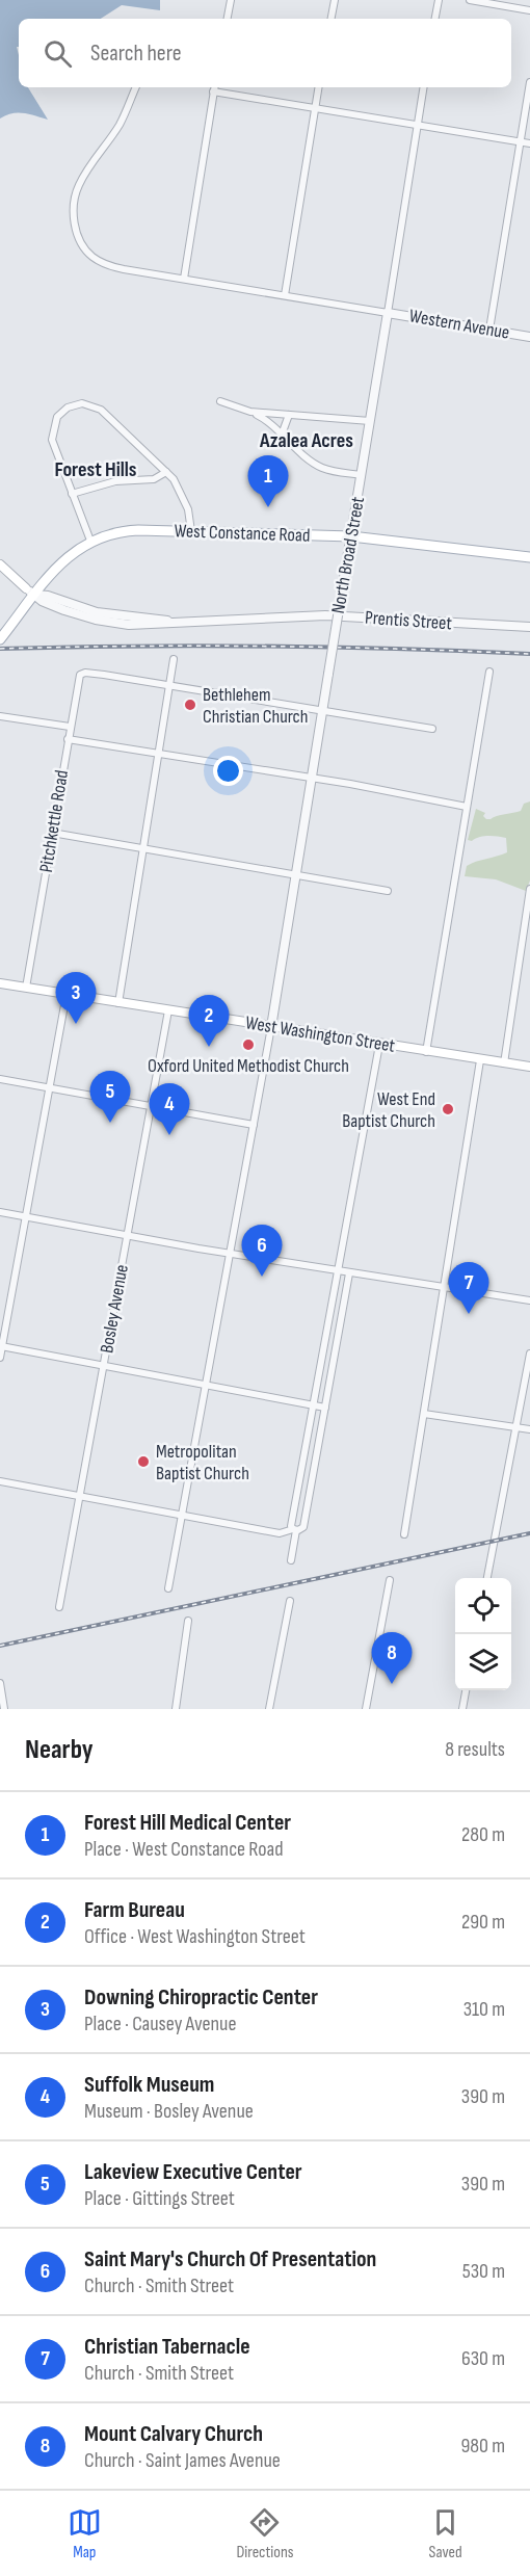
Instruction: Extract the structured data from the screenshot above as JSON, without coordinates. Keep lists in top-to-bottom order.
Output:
{
  "streets": {
    "main road": ["West Constance Road", "West Washington Street"],
    "street": [
      "Western Avenue",
      "North Broad Street",
      "Prentis Street",
      "Pitchkettle Road",
      "Bosley Avenue"
    ]
  },
  "crossings": [
    ["Western Avenue", "North Broad Street"],
    ["West Constance Road", "North Broad Street"],
    ["West Constance Road", "Prentis Street"],
    ["North Broad Street", "West Washington Street"],
    ["Pitchkettle Road", "West Washington Street"],
    ["West Washington Street", "Bosley Avenue"]
  ],
  "districts": ["Azalea Acres", "Forest Hills"],
  "places": [
    "Bethlehem Christian Church",
    "Oxford United Methodist Church",
    "West End Baptist Church",
    "Metropolitan Baptist Church"
  ],
  "page": {
    "search": "Search here",
    "pins": [
      "1",
      "3",
      "2",
      "5",
      "4",
      "6",
      "7",
      "8"
    ],
    "heading": ["Nearby", "8 results"],
    "list": [
      {
        "mark": "1",
        "name": "Forest Hill Medical Center",
        "note": "Place · West Constance Road",
        "value": "280 m"
      },
      {
        "mark": "2",
        "name": "Farm Bureau",
        "note": "Office · West Washington Street",
        "value": "290 m"
      },
      {
        "mark": "3",
        "name": "Downing Chiropractic Center",
        "note": "Place · Causey Avenue",
        "value": "310 m"
      },
      {
        "mark": "4",
        "name": "Suffolk Museum",
        "note": "Museum · Bosley Avenue",
        "value": "390 m"
      },
      {
        "mark": "5",
        "name": "Lakeview Executive Center",
        "note": "Place · Gittings Street",
        "value": "390 m"
      },
      {
        "mark": "6",
        "name": "Saint Mary's Church Of Presentation",
        "note": "Church · Smith Street",
        "value": "530 m"
      },
      {
        "mark": "7",
        "name": "Christian Tabernacle",
        "note": "Church · Smith Street",
        "value": "630 m"
      },
      {
        "mark": "8",
        "name": "Mount Calvary Church",
        "note": "Church · Saint James Avenue",
        "value": "980 m"
      }
    ],
    "nav": ["Map", "Directions", "Saved"]
  }
}
